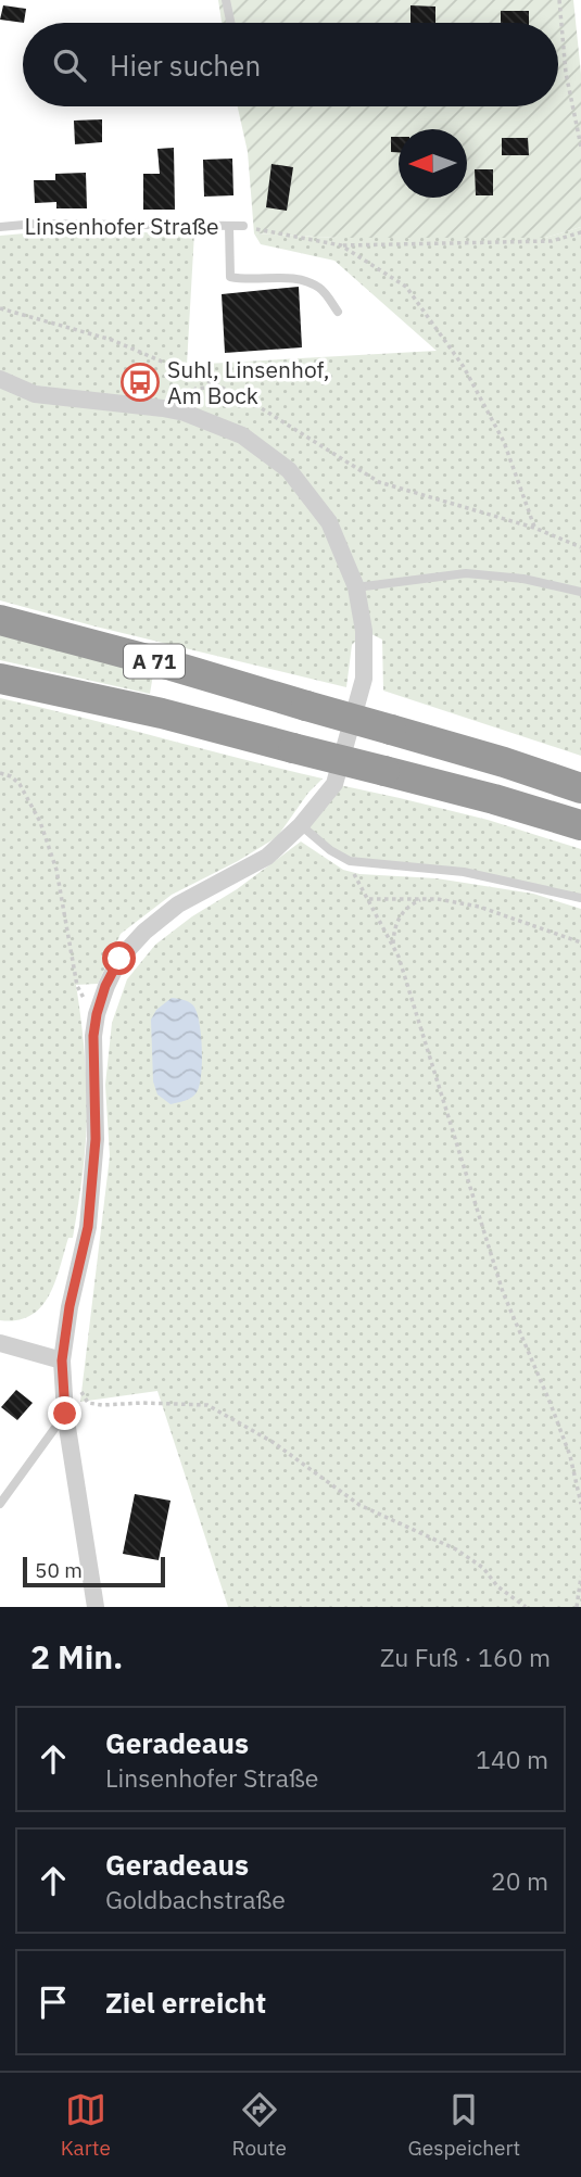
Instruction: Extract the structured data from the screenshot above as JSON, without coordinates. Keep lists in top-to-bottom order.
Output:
{
  "streets": {
    "highway": ["A 71"],
    "lane": ["Linsenhofer Straße"]
  },
  "places": {
    "bus stop": ["Suhl, Linsenhof, Am Bock"]
  },
  "scale_bar": "50 m",
  "north": "left",
  "page": {
    "search": "Hier suchen",
    "scale": "50 m",
    "heading": ["2 Min.", "Zu Fuß · 160 m"],
    "list": [
      ["Geradeaus", "Linsenhofer Straße", "140 m"],
      ["Geradeaus", "Goldbachstraße", "20 m"],
      "Ziel erreicht"
    ],
    "nav": ["Karte", "Route", "Gespeichert"]
  }
}
